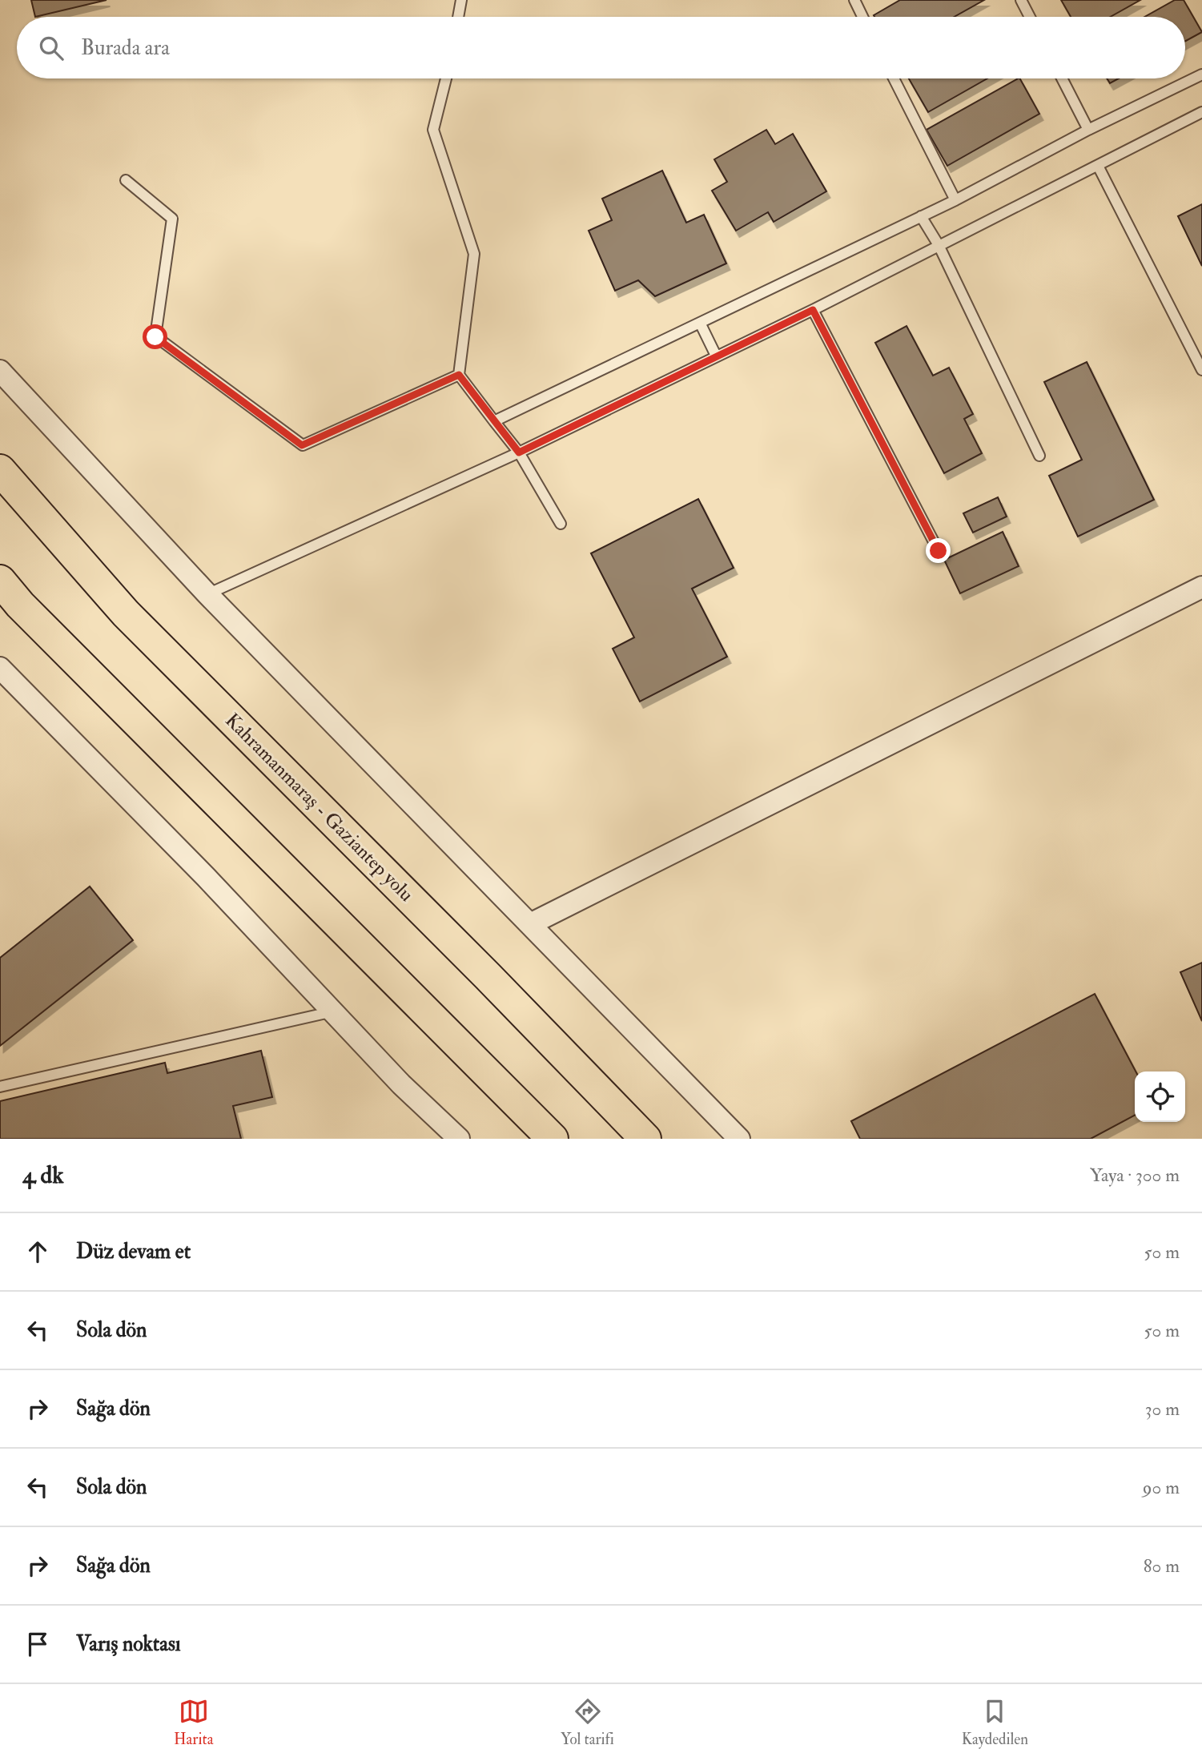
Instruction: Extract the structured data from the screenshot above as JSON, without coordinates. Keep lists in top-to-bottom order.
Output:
{
  "streets": {
    "highway": ["Kahramanmaraş - Gaziantep yolu"]
  },
  "page": {
    "search": "Burada ara",
    "heading": ["4 dk", "Yaya · 300 m"],
    "list": [
      ["Düz devam et", "50 m"],
      ["Sola dön", "50 m"],
      ["Sağa dön", "30 m"],
      ["Sola dön", "90 m"],
      ["Sağa dön", "80 m"],
      "Varış noktası"
    ],
    "nav": ["Harita", "Yol tarifi", "Kaydedilen"]
  }
}
